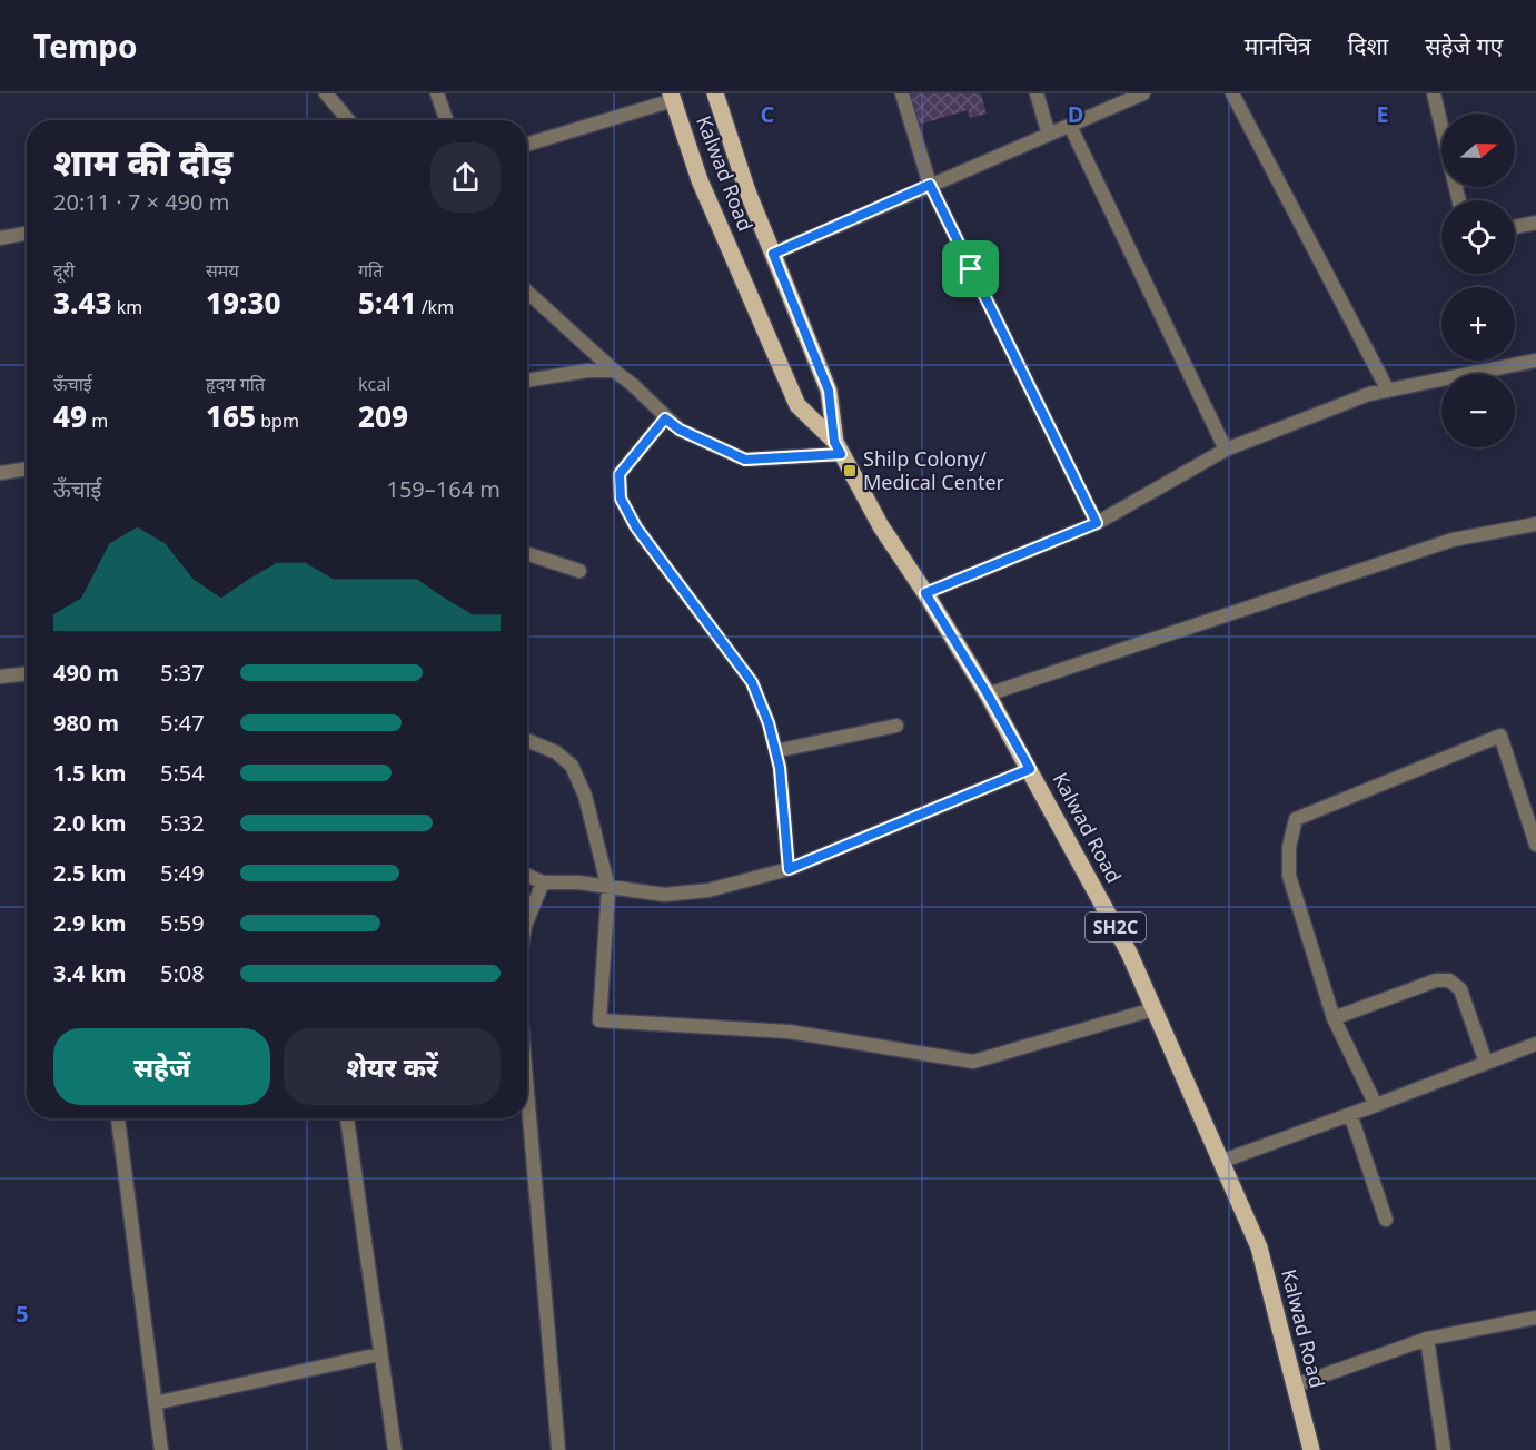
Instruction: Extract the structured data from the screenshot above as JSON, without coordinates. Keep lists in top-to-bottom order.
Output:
{
  "streets": {
    "main road": ["Kalwad Road", "SH2C"]
  },
  "places": {
    "transit": ["Shilp Colony/ Medical Center"]
  },
  "north": "right",
  "page": {
    "header": "Tempo",
    "nav": ["मानचित्र", "दिशा", "सहेजे गए"],
    "map_buttons": ["+", "−"],
    "heading": ["शाम की दौड़", "20:11 · 7 × 490 m"],
    "stats": [
      ["दूरी", "3.43 km"],
      ["समय", "19:30"],
      ["गति", "5:41 /km"],
      ["ऊँचाई", "49 m"],
      ["हृदय गति", "165 bpm"],
      ["kcal", "209"]
    ],
    "chart": ["ऊँचाई", "159–164 m"],
    "list": [
      {
        "name": "490 m",
        "note": "5:37"
      },
      {
        "name": "980 m",
        "note": "5:47"
      },
      {
        "name": "1.5 km",
        "note": "5:54"
      },
      {
        "name": "2.0 km",
        "note": "5:32"
      },
      {
        "name": "2.5 km",
        "note": "5:49"
      },
      {
        "name": "2.9 km",
        "note": "5:59"
      },
      {
        "name": "3.4 km",
        "note": "5:08"
      }
    ],
    "buttons": ["सहेजें", "शेयर करें"]
  },
  "grid": {
    "columns": ["C", "D", "E"],
    "rows": ["5"]
  }
}
